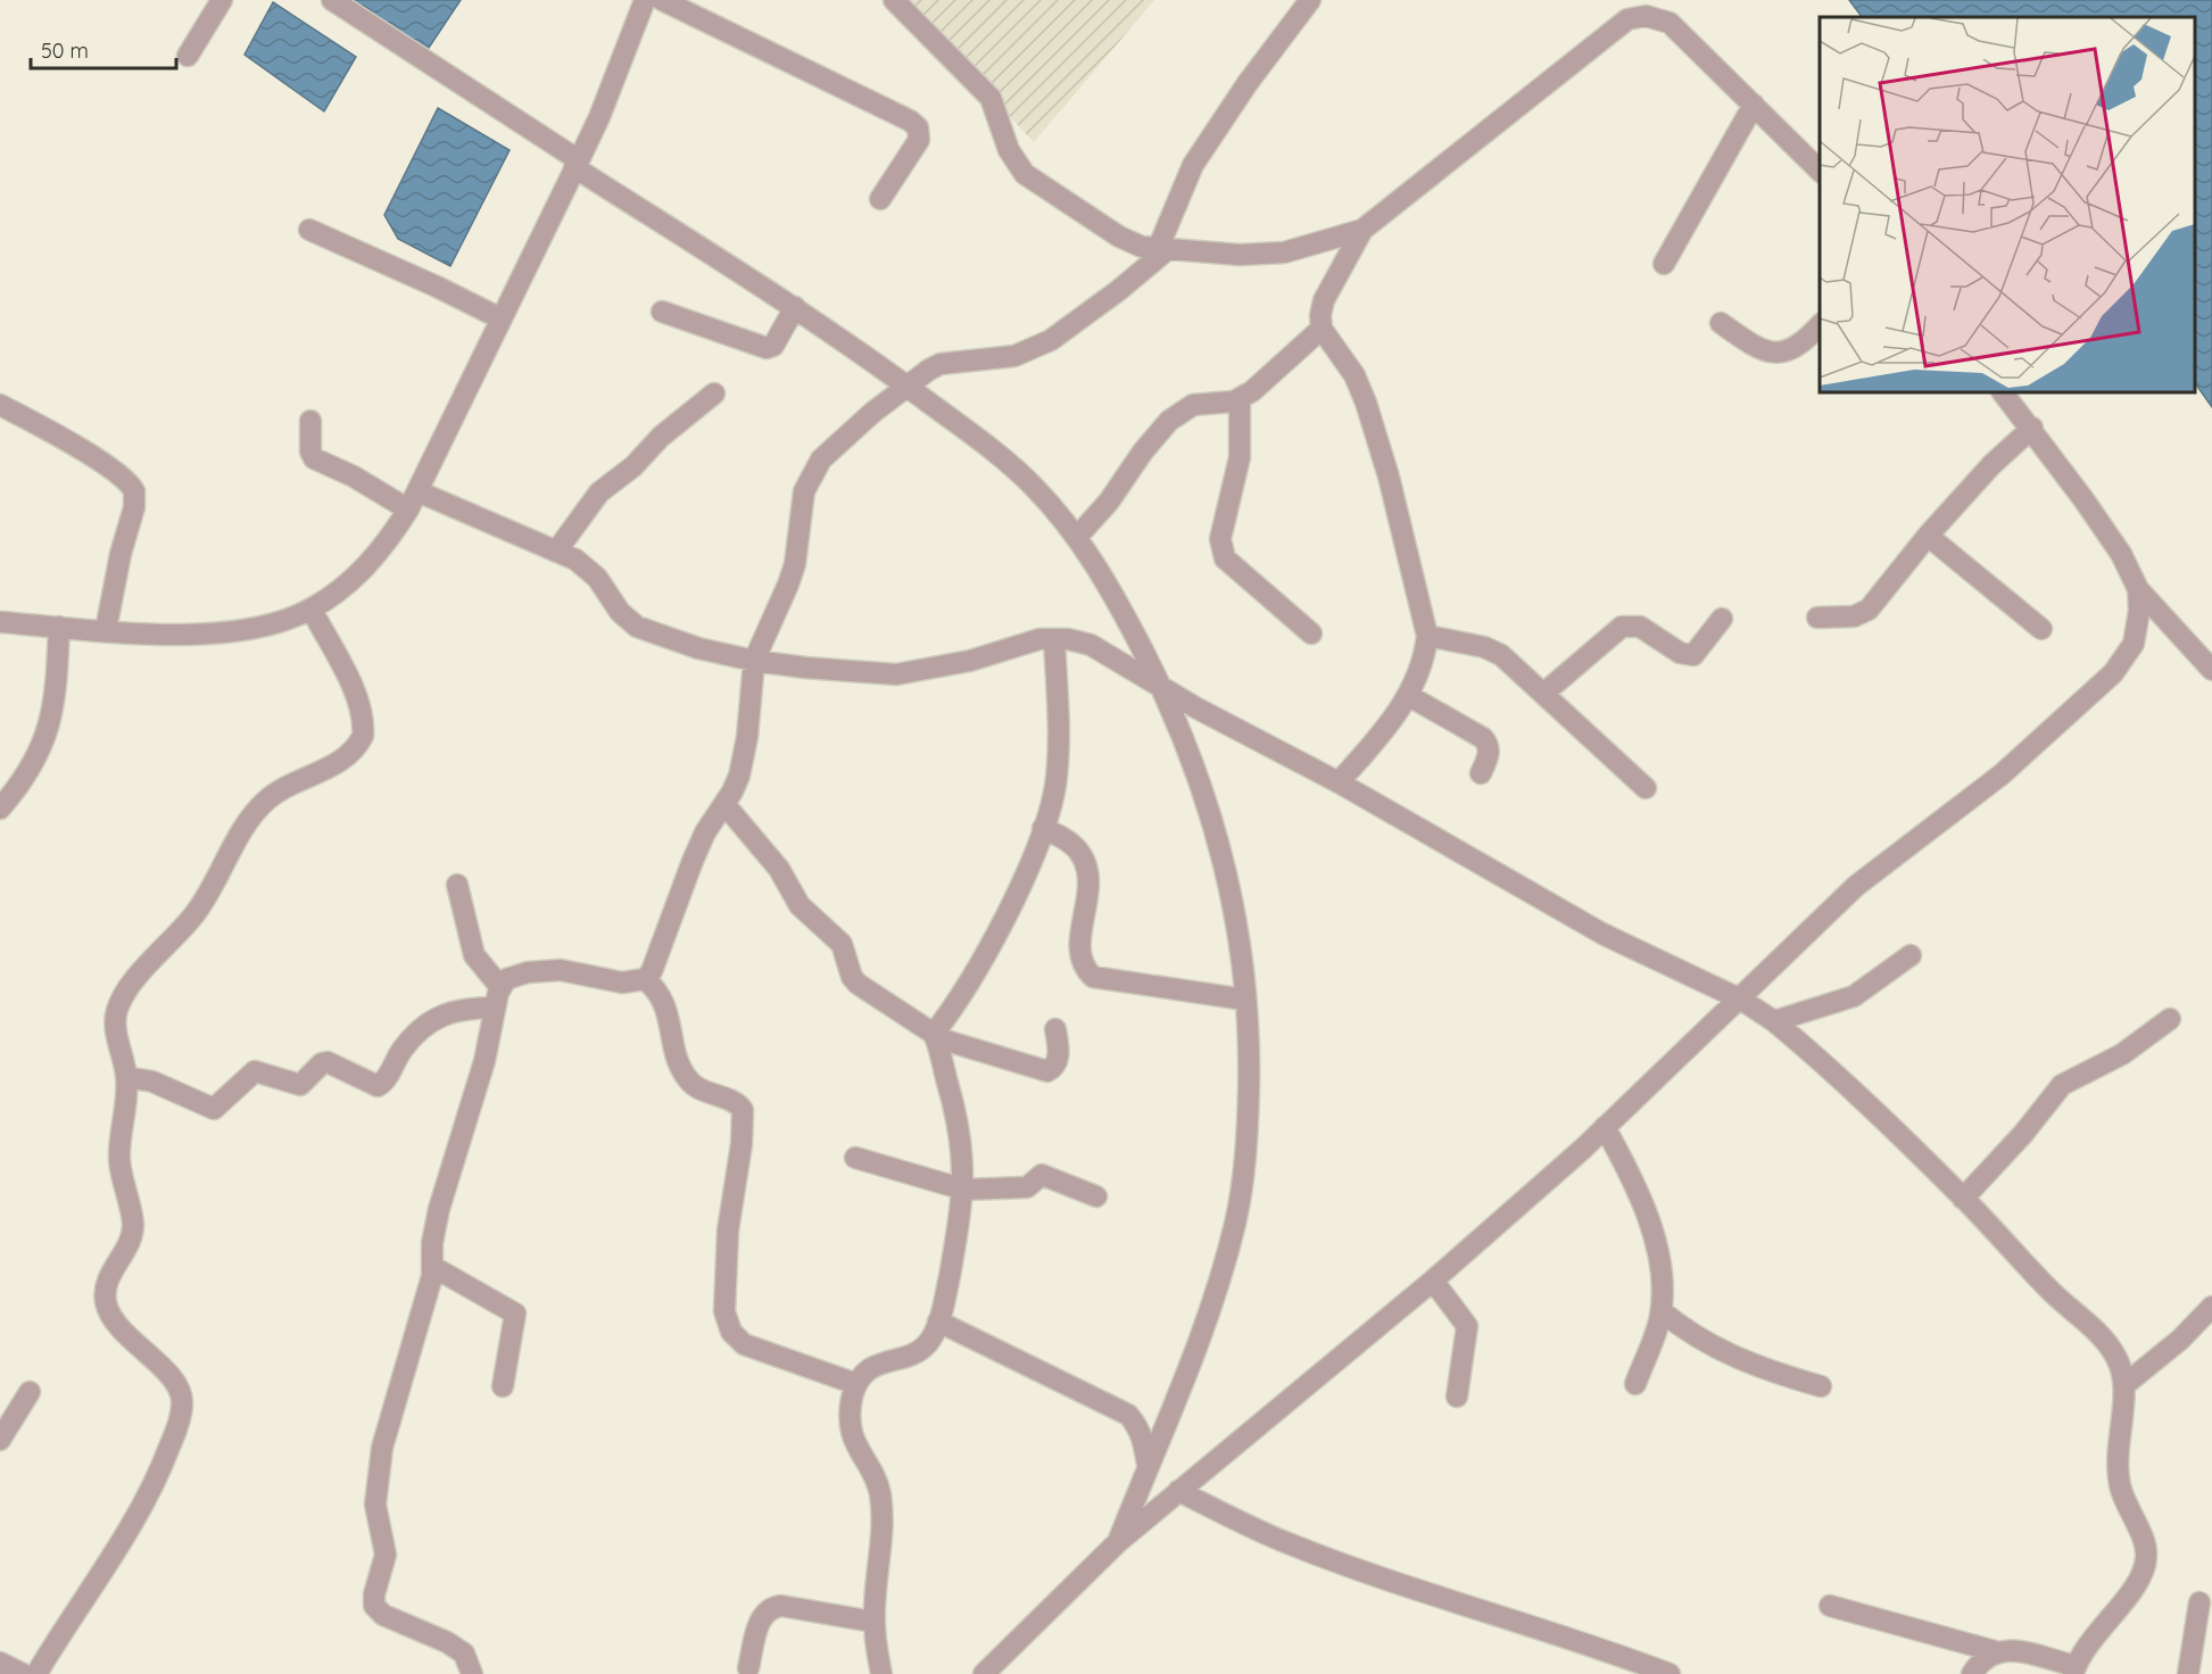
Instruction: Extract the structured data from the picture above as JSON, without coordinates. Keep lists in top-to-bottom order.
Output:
{
  "scale_bar": "50 m"
}
